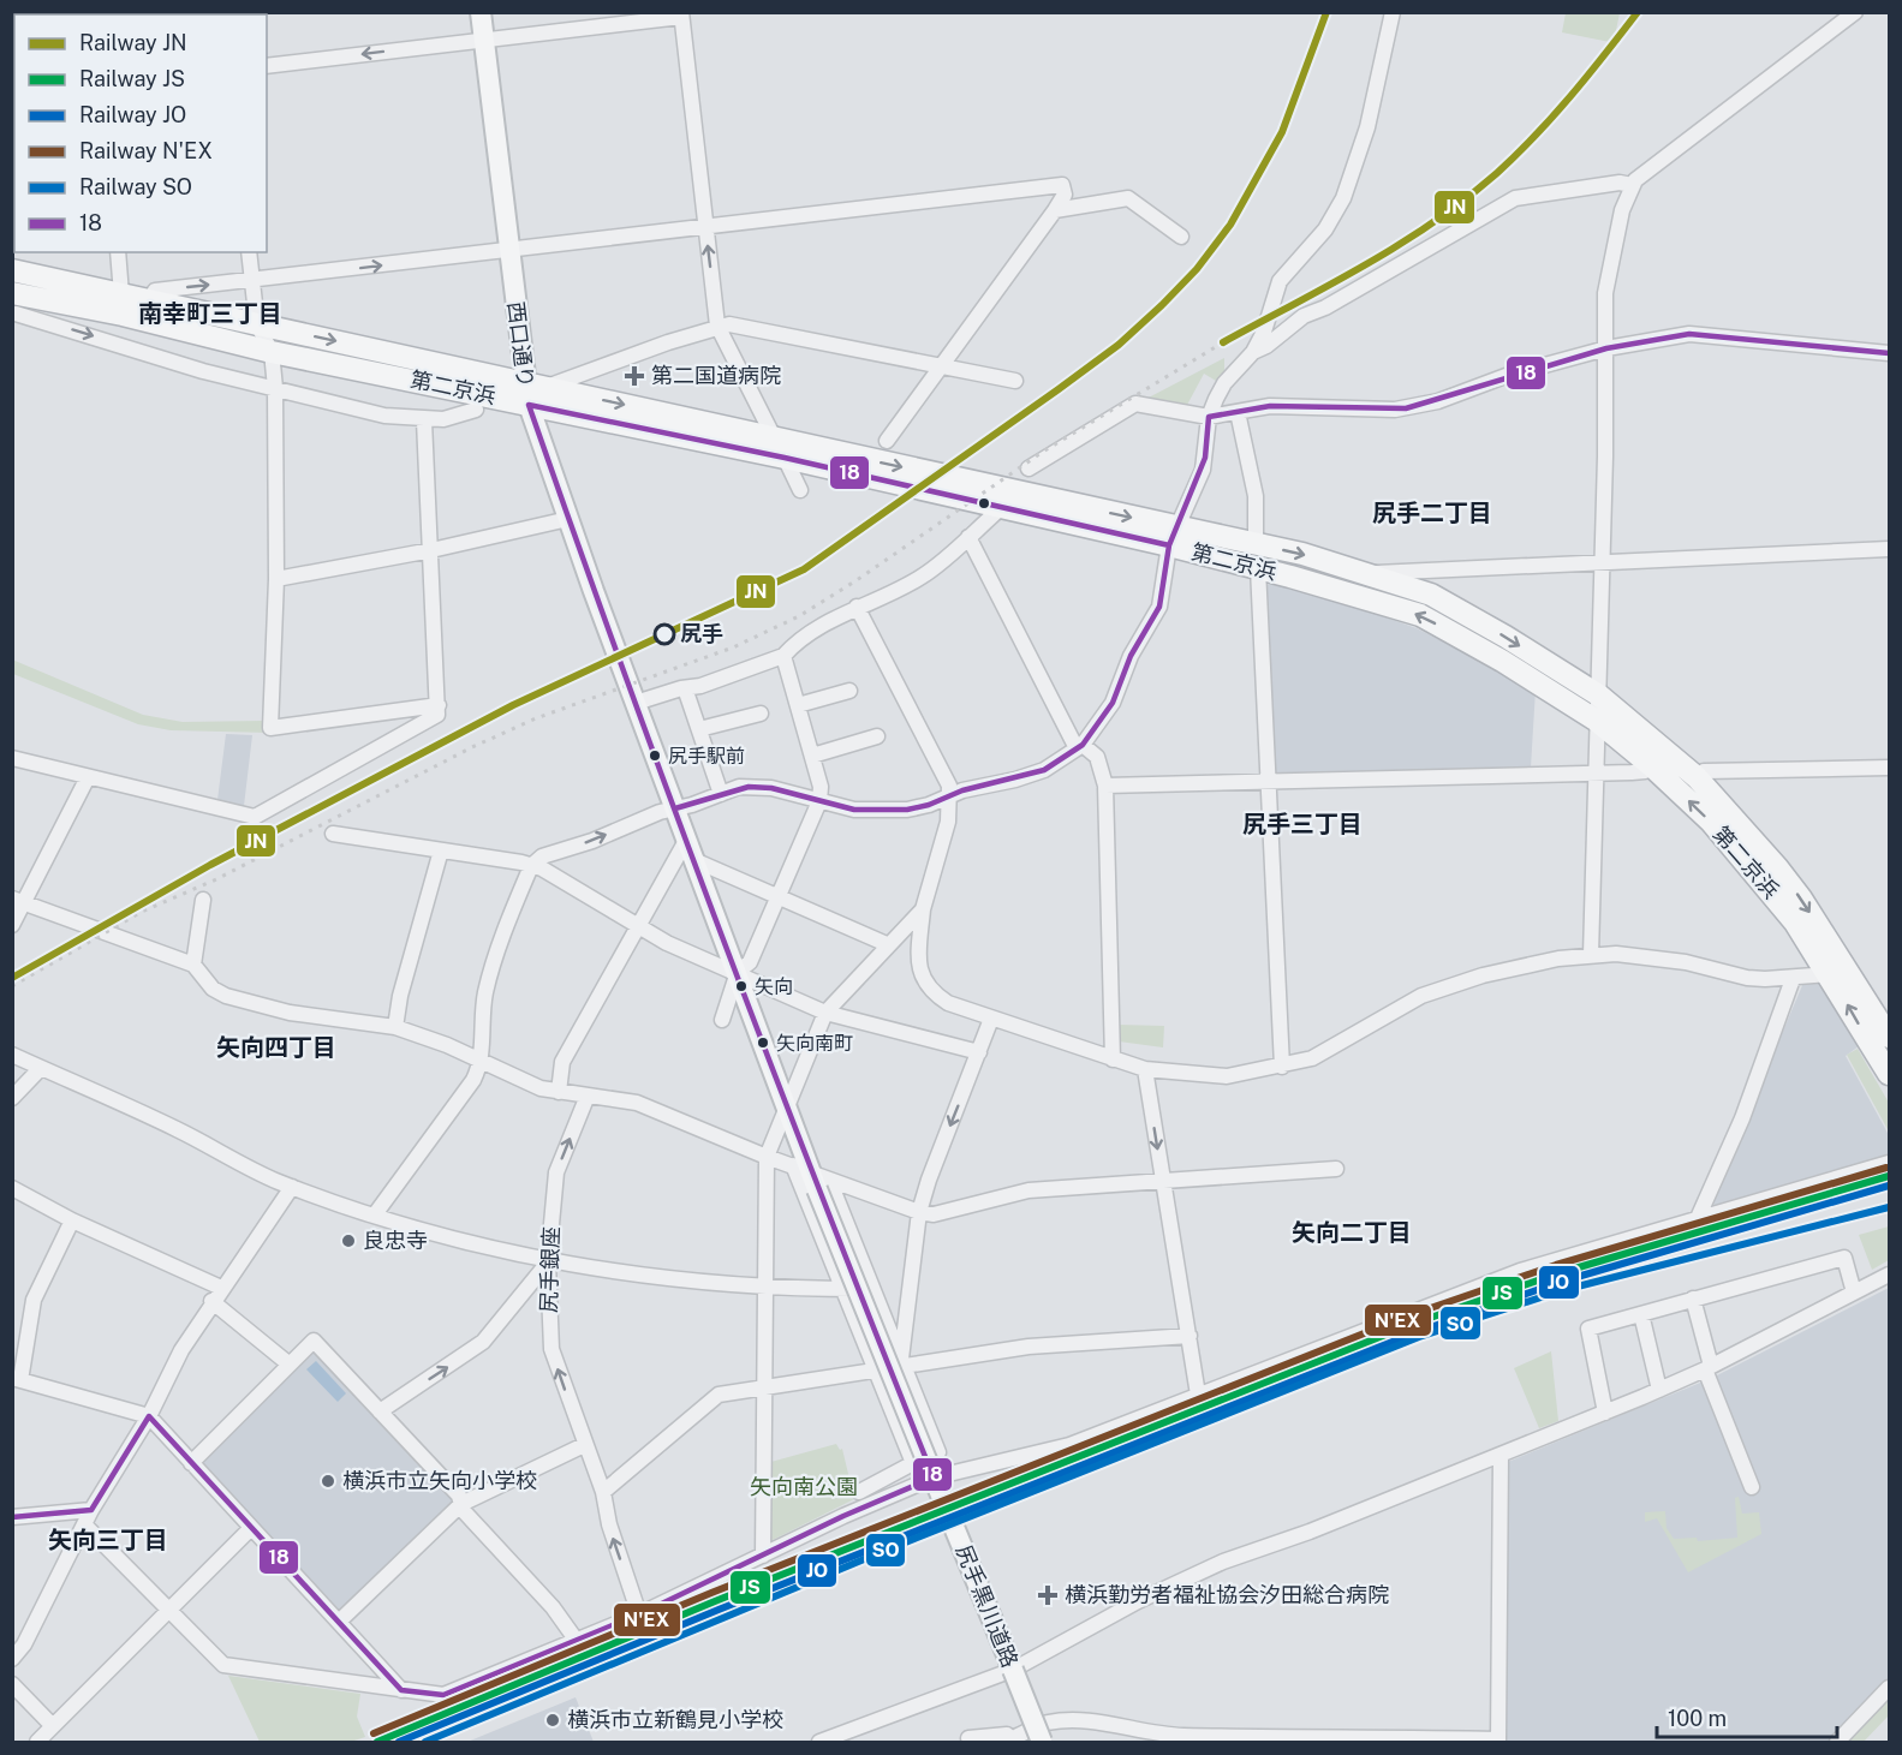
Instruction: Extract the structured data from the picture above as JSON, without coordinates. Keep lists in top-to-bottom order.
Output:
{
  "streets": {
    "highway": ["第二京浜"],
    "main road": ["西口通り", "尻手黒川道路"],
    "street": ["尻手銀座"]
  },
  "crossings": [
    ["西口通り", "第二京浜"],
    ["西口通り", "尻手黒川道路"]
  ],
  "one_way": ["尻手銀座"],
  "districts": [
    "南幸町三丁目",
    "尻手二丁目",
    "尻手三丁目",
    "矢向四丁目",
    "矢向二丁目",
    "矢向三丁目"
  ],
  "parks": ["矢向南公園"],
  "places": {
    "health": ["第二国道病院", "横浜勤労者福祉協会汐田総合病院"],
    "other": [
      "尻手",
      "尻手駅前",
      "矢向",
      "矢向南町",
      "良忠寺",
      "横浜市立矢向小学校",
      "横浜市立新鶴見小学校"
    ]
  },
  "lines": [
    "rail line JN",
    "transit line 18",
    "rail line N'EX",
    "rail line JS",
    "rail line JO",
    "rail line SO"
  ],
  "legend": [
    "Railway JN",
    "Railway JS",
    "Railway JO",
    "Railway N'EX",
    "Railway SO",
    "18"
  ],
  "scale_bar": "100 m"
}
